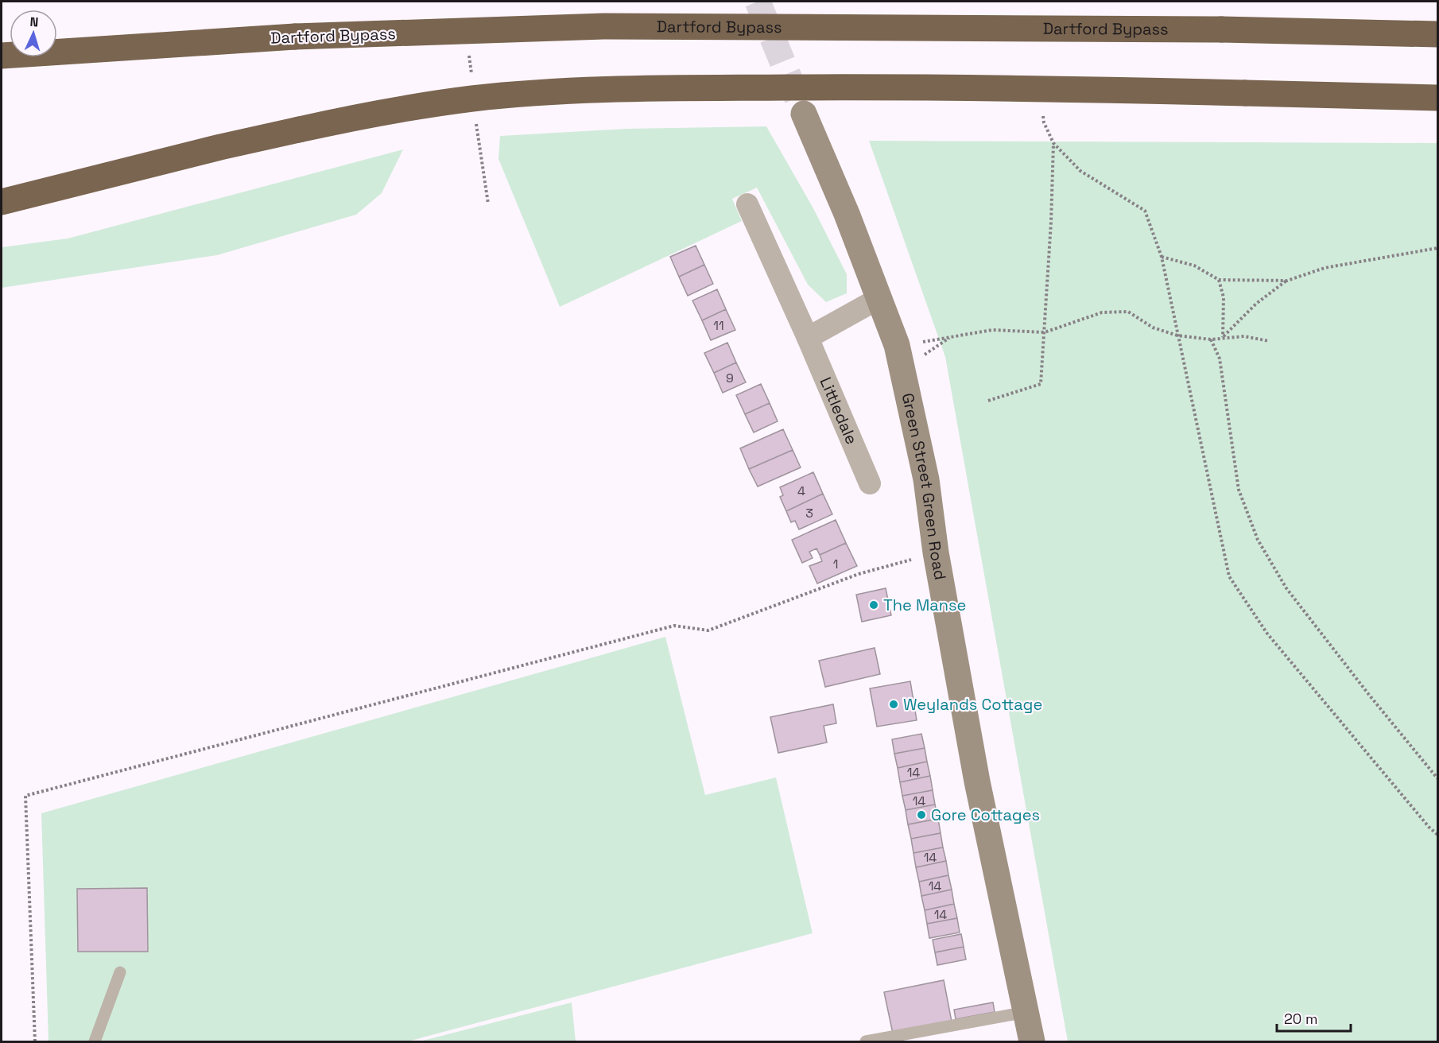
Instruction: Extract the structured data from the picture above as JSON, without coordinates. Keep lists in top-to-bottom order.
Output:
{
  "streets": {
    "highway": ["Dartford Bypass"],
    "main road": ["Green Street Green Road"],
    "street": ["Littledale"]
  },
  "places": ["The Manse", "Weylands Cottage", "Gore Cottages"],
  "house_numbers": [
    "11",
    "9",
    "4",
    "3",
    "1",
    "14",
    "14",
    "14",
    "14",
    "14"
  ],
  "scale_bar": "20 m",
  "north": "top"
}
